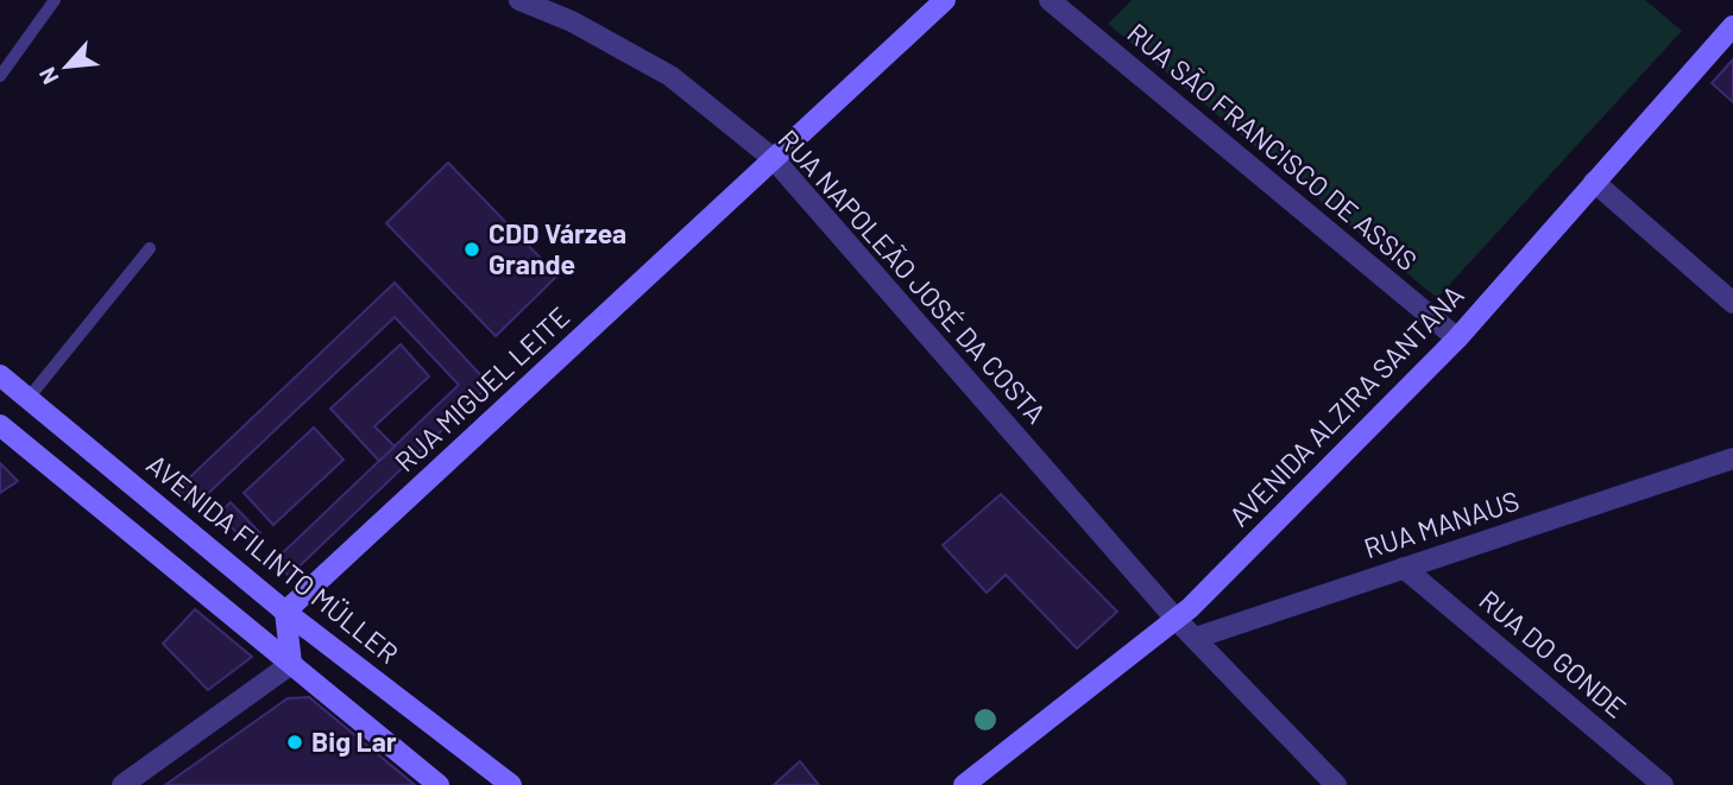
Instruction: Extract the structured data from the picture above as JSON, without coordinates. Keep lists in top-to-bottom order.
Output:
{
  "streets": {
    "main road": ["RUA MIGUEL LEITE", "AVENIDA ALZIRA SANTANA", "AVENIDA FILINTO MÜLLER"],
    "street": [
      "RUA SÃO FRANCISCO DE ASSIS",
      "RUA NAPOLEÃO JOSÉ DA COSTA",
      "RUA MANAUS",
      "RUA DO GONDE"
    ]
  },
  "crossings": [
    ["RUA SÃO FRANCISCO DE ASSIS", "AVENIDA ALZIRA SANTANA"],
    ["RUA NAPOLEÃO JOSÉ DA COSTA", "RUA MIGUEL LEITE"],
    ["RUA NAPOLEÃO JOSÉ DA COSTA", "AVENIDA ALZIRA SANTANA"],
    ["RUA MIGUEL LEITE", "AVENIDA FILINTO MÜLLER"],
    ["RUA MANAUS", "RUA DO GONDE"]
  ],
  "places": ["CDD Várzea Grande", "Big Lar"],
  "north": "bottom left"
}
